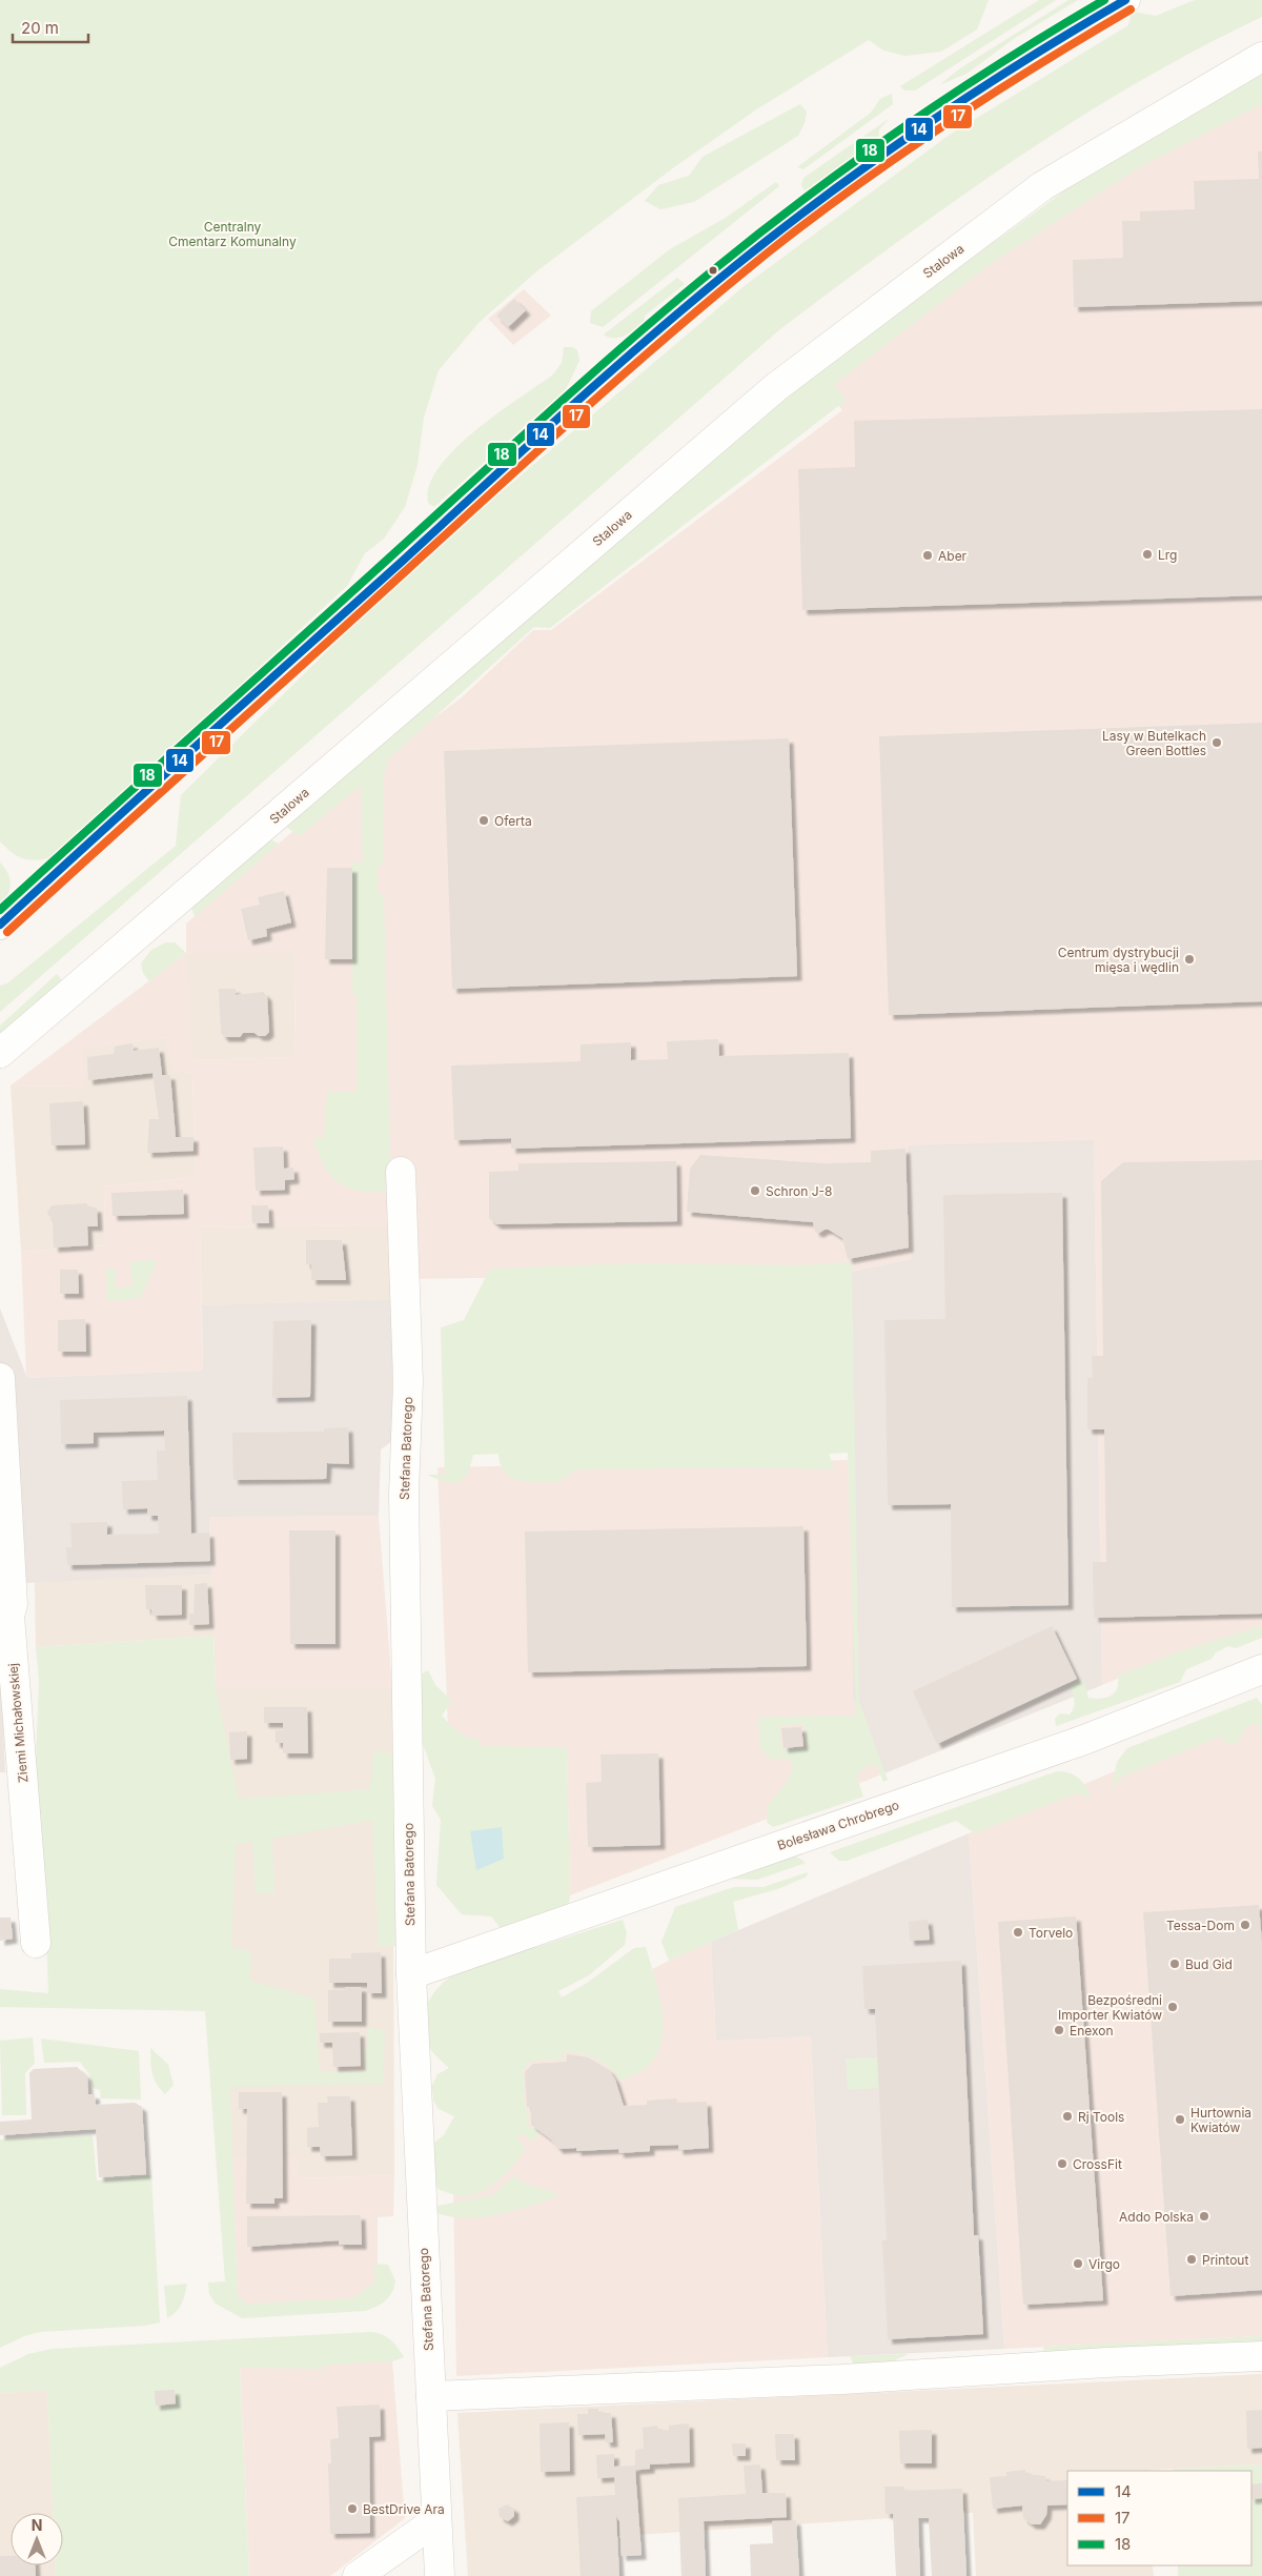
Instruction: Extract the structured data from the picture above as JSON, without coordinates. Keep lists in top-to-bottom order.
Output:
{
  "streets": {
    "street": [
      "Stalowa",
      "Stefana Batorego",
      "Ziemi Michałowskiej",
      "Bolesława Chrobrego"
    ]
  },
  "crossings": [
    ["Stefana Batorego", "Bolesława Chrobrego"]
  ],
  "parks": ["Centralny Cmentarz Komunalny"],
  "places": [
    "Lrg",
    "Aber",
    "Lasy w Butelkach Green Bottles",
    "Oferta",
    "Centrum dystrybucji mięsa i wędlin",
    "Schron J-8",
    "Tessa-Dom",
    "Torvelo",
    "Bud Gid",
    "Bezpośredni Importer Kwiatów",
    "Enexon",
    "Rj Tools",
    "Hurtownia Kwiatów",
    "CrossFit",
    "Addo Polska",
    "Printout",
    "Virgo",
    "BestDrive Ara"
  ],
  "lines": ["transit line 14", "transit line 18", "transit line 17"],
  "legend": ["14", "17", "18"],
  "scale_bar": "20 m",
  "north": "top"
}
